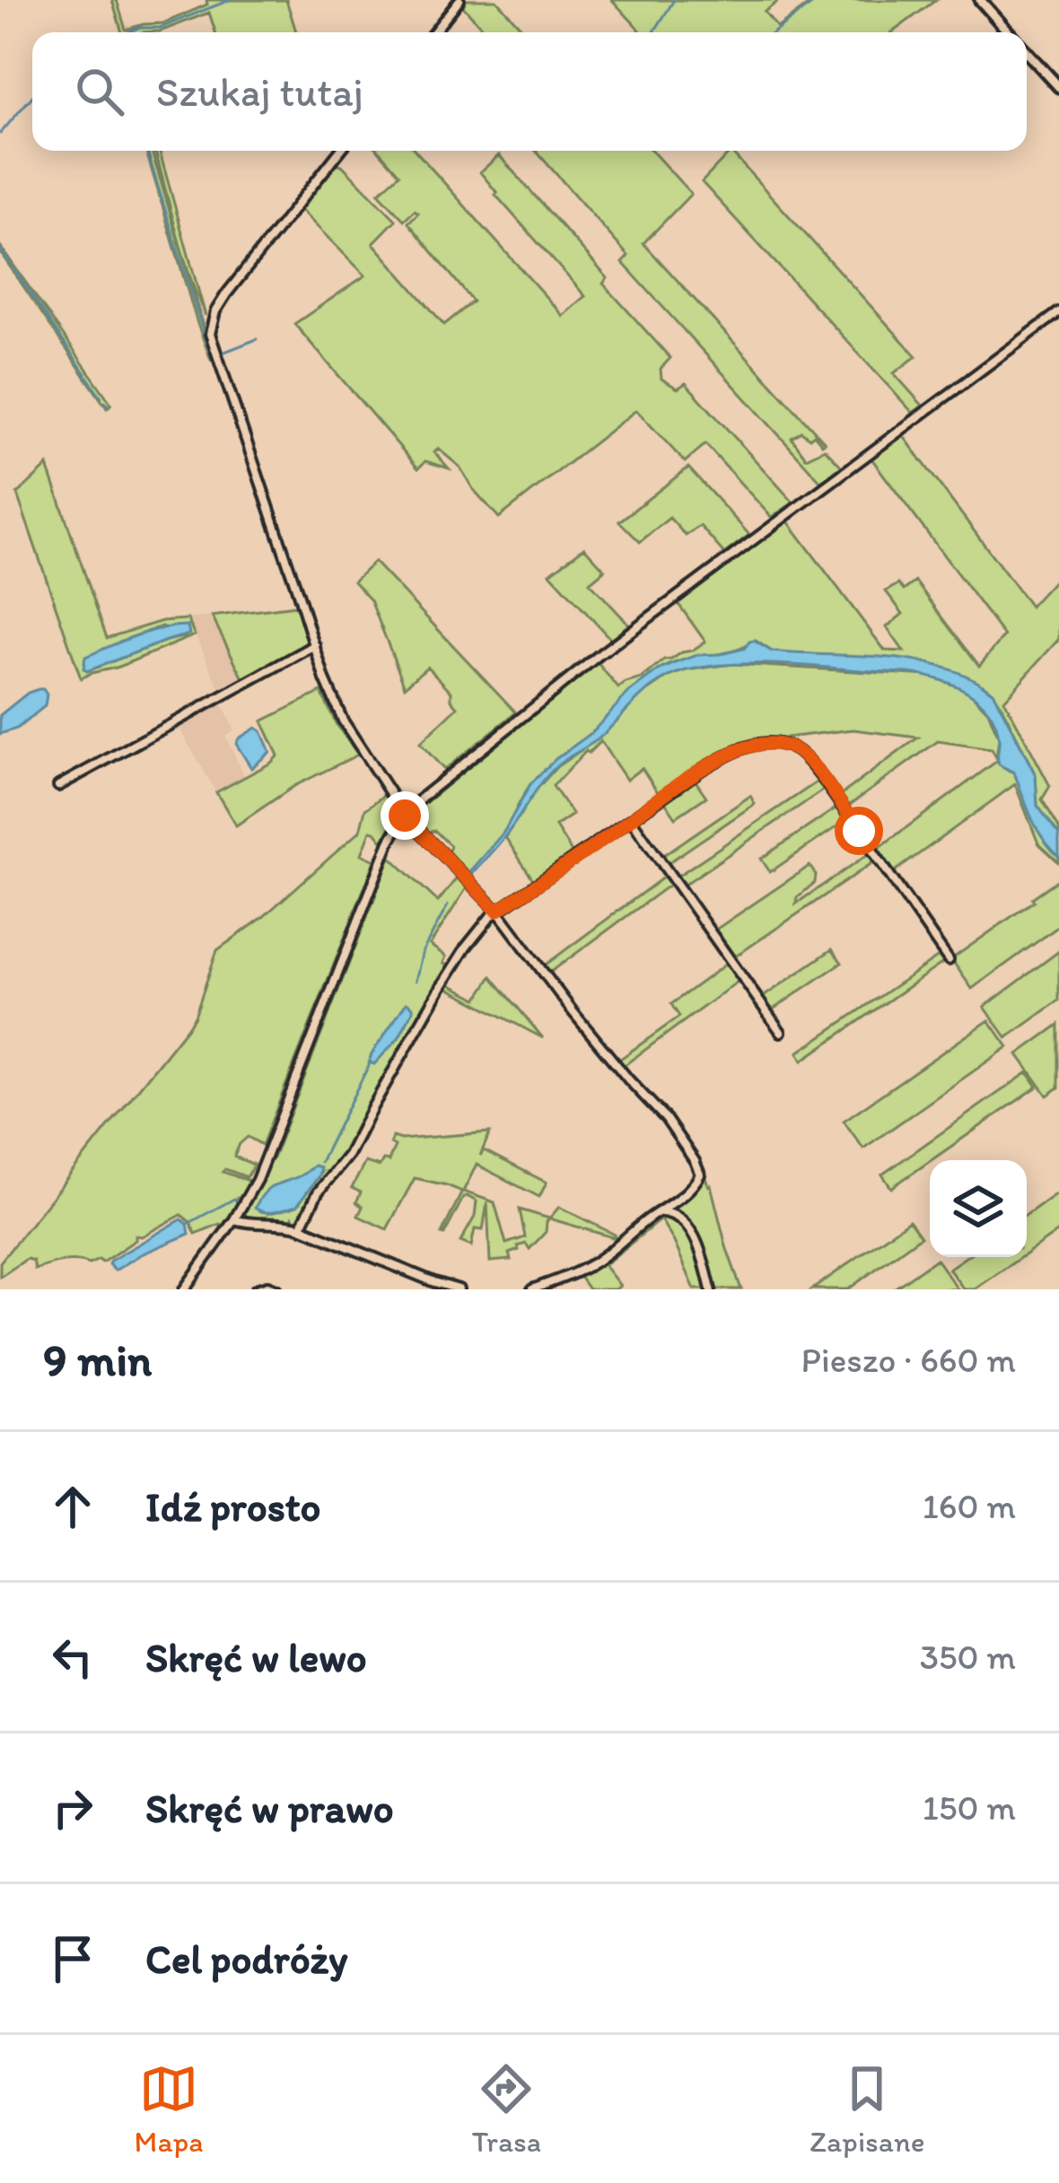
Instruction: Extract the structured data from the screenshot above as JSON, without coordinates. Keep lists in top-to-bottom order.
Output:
{
  "page": {
    "search": "Szukaj tutaj",
    "heading": ["9 min", "Pieszo · 660 m"],
    "list": [
      ["Idź prosto", "160 m"],
      ["Skręć w lewo", "350 m"],
      ["Skręć w prawo", "150 m"],
      "Cel podróży"
    ],
    "nav": ["Mapa", "Trasa", "Zapisane"]
  }
}
